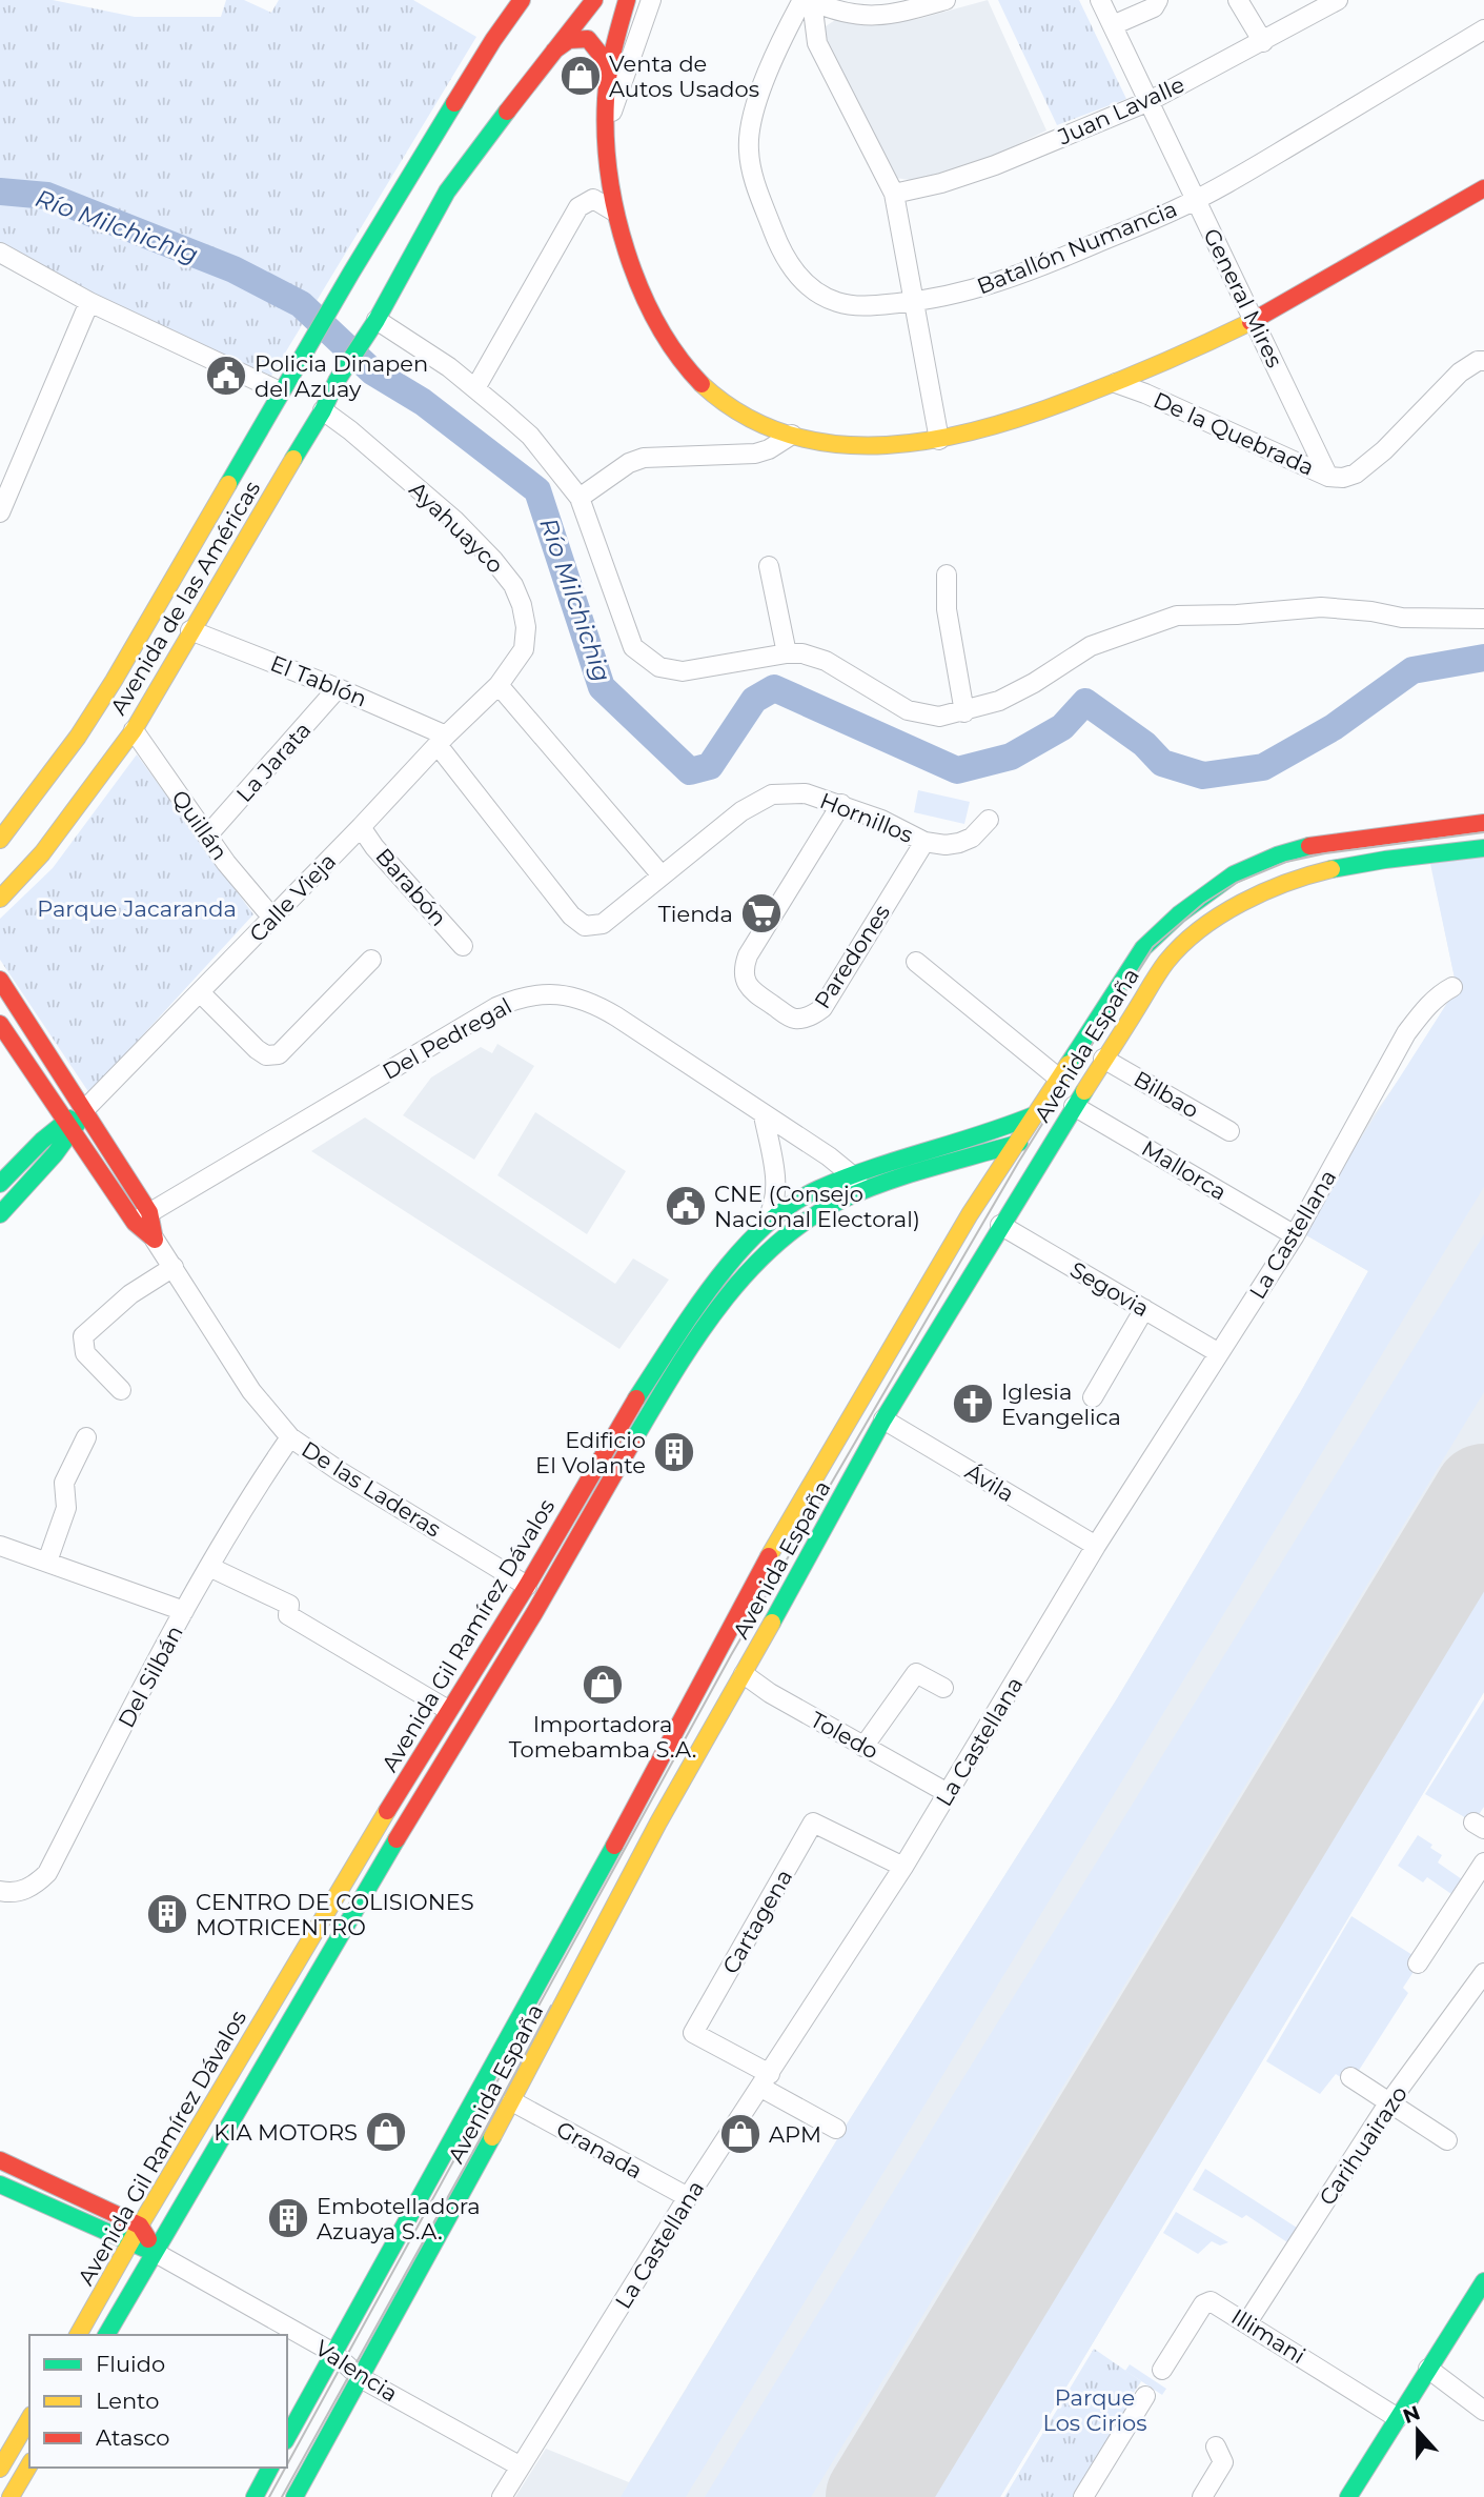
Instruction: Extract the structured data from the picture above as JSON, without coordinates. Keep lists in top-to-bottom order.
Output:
{
  "streets": {
    "main road": [
      "Avenida de las Américas",
      "Calle Vieja",
      "Avenida España",
      "De las Laderas",
      "Avenida Gil Ramírez Dávalos"
    ],
    "street": [
      "Juan Lavalle",
      "Batallón Numancia",
      "General Mires",
      "De la Quebrada",
      "Ayahuayco",
      "El Tablón",
      "La Jarata",
      "Hornillos",
      "Quillán",
      "Barabón",
      "Paredones",
      "Del Pedregal",
      "Bilbao",
      "Mallorca",
      "La Castellana",
      "Segovia",
      "Ávila",
      "Del Silbán",
      "Toledo",
      "Cartagena",
      "Carihuairazo",
      "Granada",
      "Illimani",
      "Valencia"
    ]
  },
  "crossings": [
    ["Juan Lavalle", "General Mires"],
    ["Batallón Numancia", "General Mires"],
    ["General Mires", "De la Quebrada"],
    ["Ayahuayco", "Avenida de las Américas"],
    ["Ayahuayco", "Calle Vieja"],
    ["Avenida de las Américas", "El Tablón"],
    ["Avenida de las Américas", "Quillán"],
    ["El Tablón", "La Jarata"],
    ["El Tablón", "Hornillos"],
    ["El Tablón", "Calle Vieja"],
    ["La Jarata", "Quillán"],
    ["Hornillos", "Paredones"],
    ["Quillán", "Calle Vieja"],
    ["Barabón", "Calle Vieja"],
    ["Calle Vieja", "De las Laderas"],
    ["Del Pedregal", "De las Laderas"],
    ["Del Pedregal", "Avenida Gil Ramírez Dávalos"],
    ["Avenida España", "Bilbao"],
    ["Avenida España", "Mallorca"],
    ["Avenida España", "Segovia"],
    ["Avenida España", "Ávila"],
    ["Avenida España", "Avenida Gil Ramírez Dávalos"],
    ["Avenida España", "Toledo"],
    ["Avenida España", "Granada"],
    ["Avenida España", "Valencia"],
    ["Mallorca", "La Castellana"],
    ["La Castellana", "Segovia"],
    ["La Castellana", "Ávila"],
    ["La Castellana", "Toledo"],
    ["La Castellana", "Cartagena"],
    ["La Castellana", "Granada"],
    ["La Castellana", "Valencia"],
    ["De las Laderas", "Avenida Gil Ramírez Dávalos"],
    ["De las Laderas", "Del Silbán"],
    ["Avenida Gil Ramírez Dávalos", "Valencia"],
    ["Carihuairazo", "Illimani"]
  ],
  "water": ["Río Milchichig"],
  "parks": ["Parque Jacaranda", "Parque Los Cirios"],
  "places": {
    "shop": [
      "Venta de Autos Usados",
      "Importadora Tomebamba S.A.",
      "KIA MOTORS",
      "APM"
    ],
    "public building": ["Policia Dinapen del Azuay", "CNE (Consejo Nacional Electoral)"],
    "supermarket": ["Tienda"],
    "church": ["Iglesia Evangelica"],
    "building": ["Edificio El Volante", "CENTRO DE COLISIONES MOTRICENTRO", "Embotelladora Azuaya S.A."]
  },
  "legend": ["Fluido", "Lento", "Atasco"],
  "north": "top"
}
